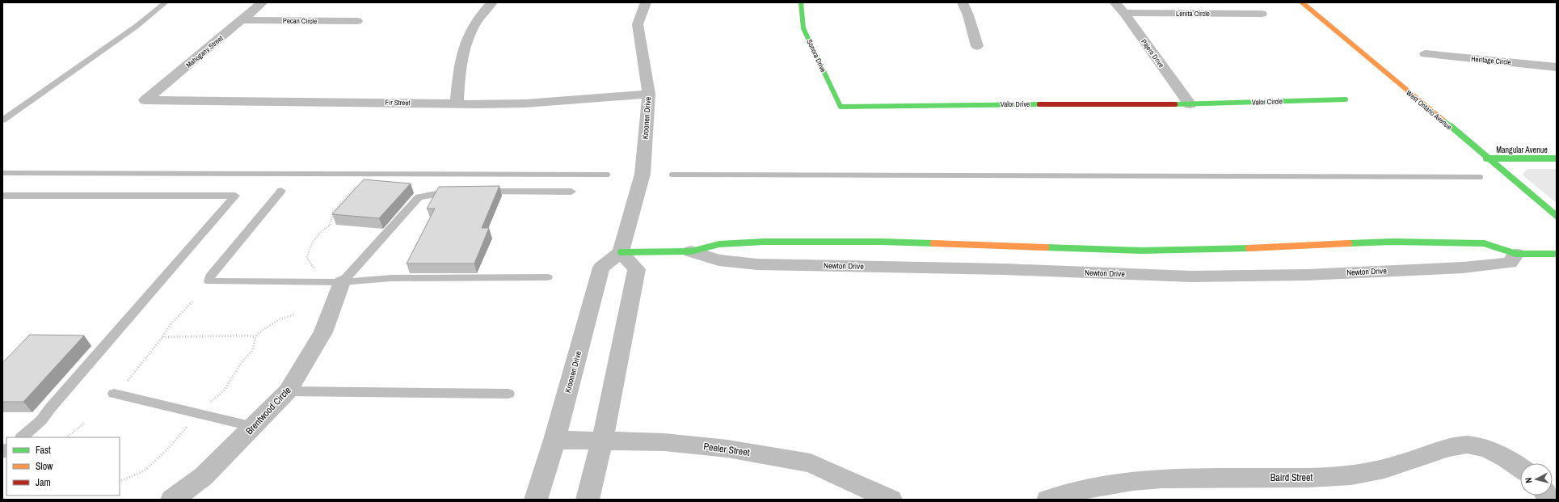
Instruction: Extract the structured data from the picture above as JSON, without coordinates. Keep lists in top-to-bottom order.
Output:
{
  "streets": {
    "street": [
      "Lenita Circle",
      "Pecan Circle",
      "Mahogany Street",
      "Pajero Drive",
      "Sonora Drive",
      "Heritage Circle",
      "Valor Circle",
      "Fir Street",
      "Valor Drive",
      "West Ontario Avenue",
      "Kroonen Drive",
      "Mangular Avenue",
      "Newton Drive",
      "Brentwood Circle",
      "Peeler Street",
      "Baird Street"
    ]
  },
  "crossings": [
    ["Lenita Circle", "Pajero Drive"],
    ["Pecan Circle", "Mahogany Street"],
    ["Mahogany Street", "Fir Street"],
    ["Pajero Drive", "Valor Circle"],
    ["Pajero Drive", "Valor Drive"],
    ["Sonora Drive", "Valor Drive"],
    ["Valor Circle", "Valor Drive"],
    ["Fir Street", "Kroonen Drive"],
    ["West Ontario Avenue", "Mangular Avenue"],
    ["Kroonen Drive", "Newton Drive"],
    ["Kroonen Drive", "Peeler Street"]
  ],
  "legend": ["Fast", "Slow", "Jam"],
  "north": "left"
}
